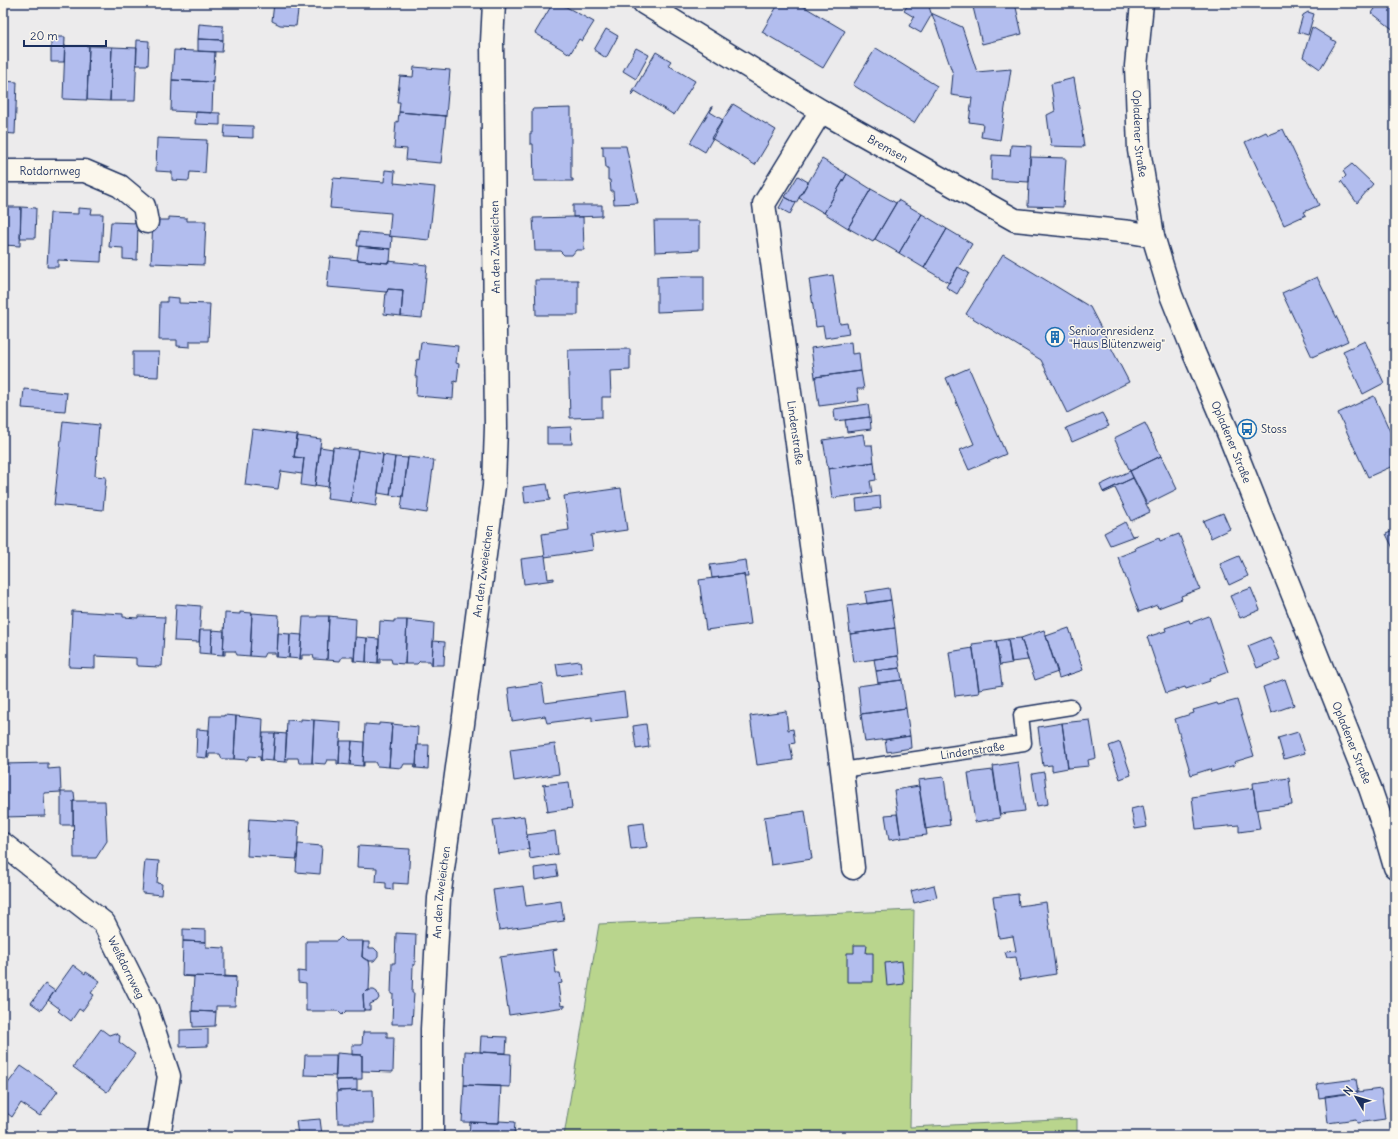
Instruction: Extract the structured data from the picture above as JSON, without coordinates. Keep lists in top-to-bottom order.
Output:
{
  "streets": {
    "street": [
      "Opladener Straße",
      "Bremsen",
      "Rotdornweg",
      "An den Zweieichen",
      "Lindenstraße",
      "Weißdornweg"
    ]
  },
  "crossings": [
    ["Opladener Straße", "Bremsen"],
    ["Bremsen", "Lindenstraße"]
  ],
  "places": {
    "building": ["Seniorenresidenz \"Haus Blütenzweig\""],
    "bus stop": ["Stoss"]
  },
  "scale_bar": "20 m",
  "north": "top left"
}
